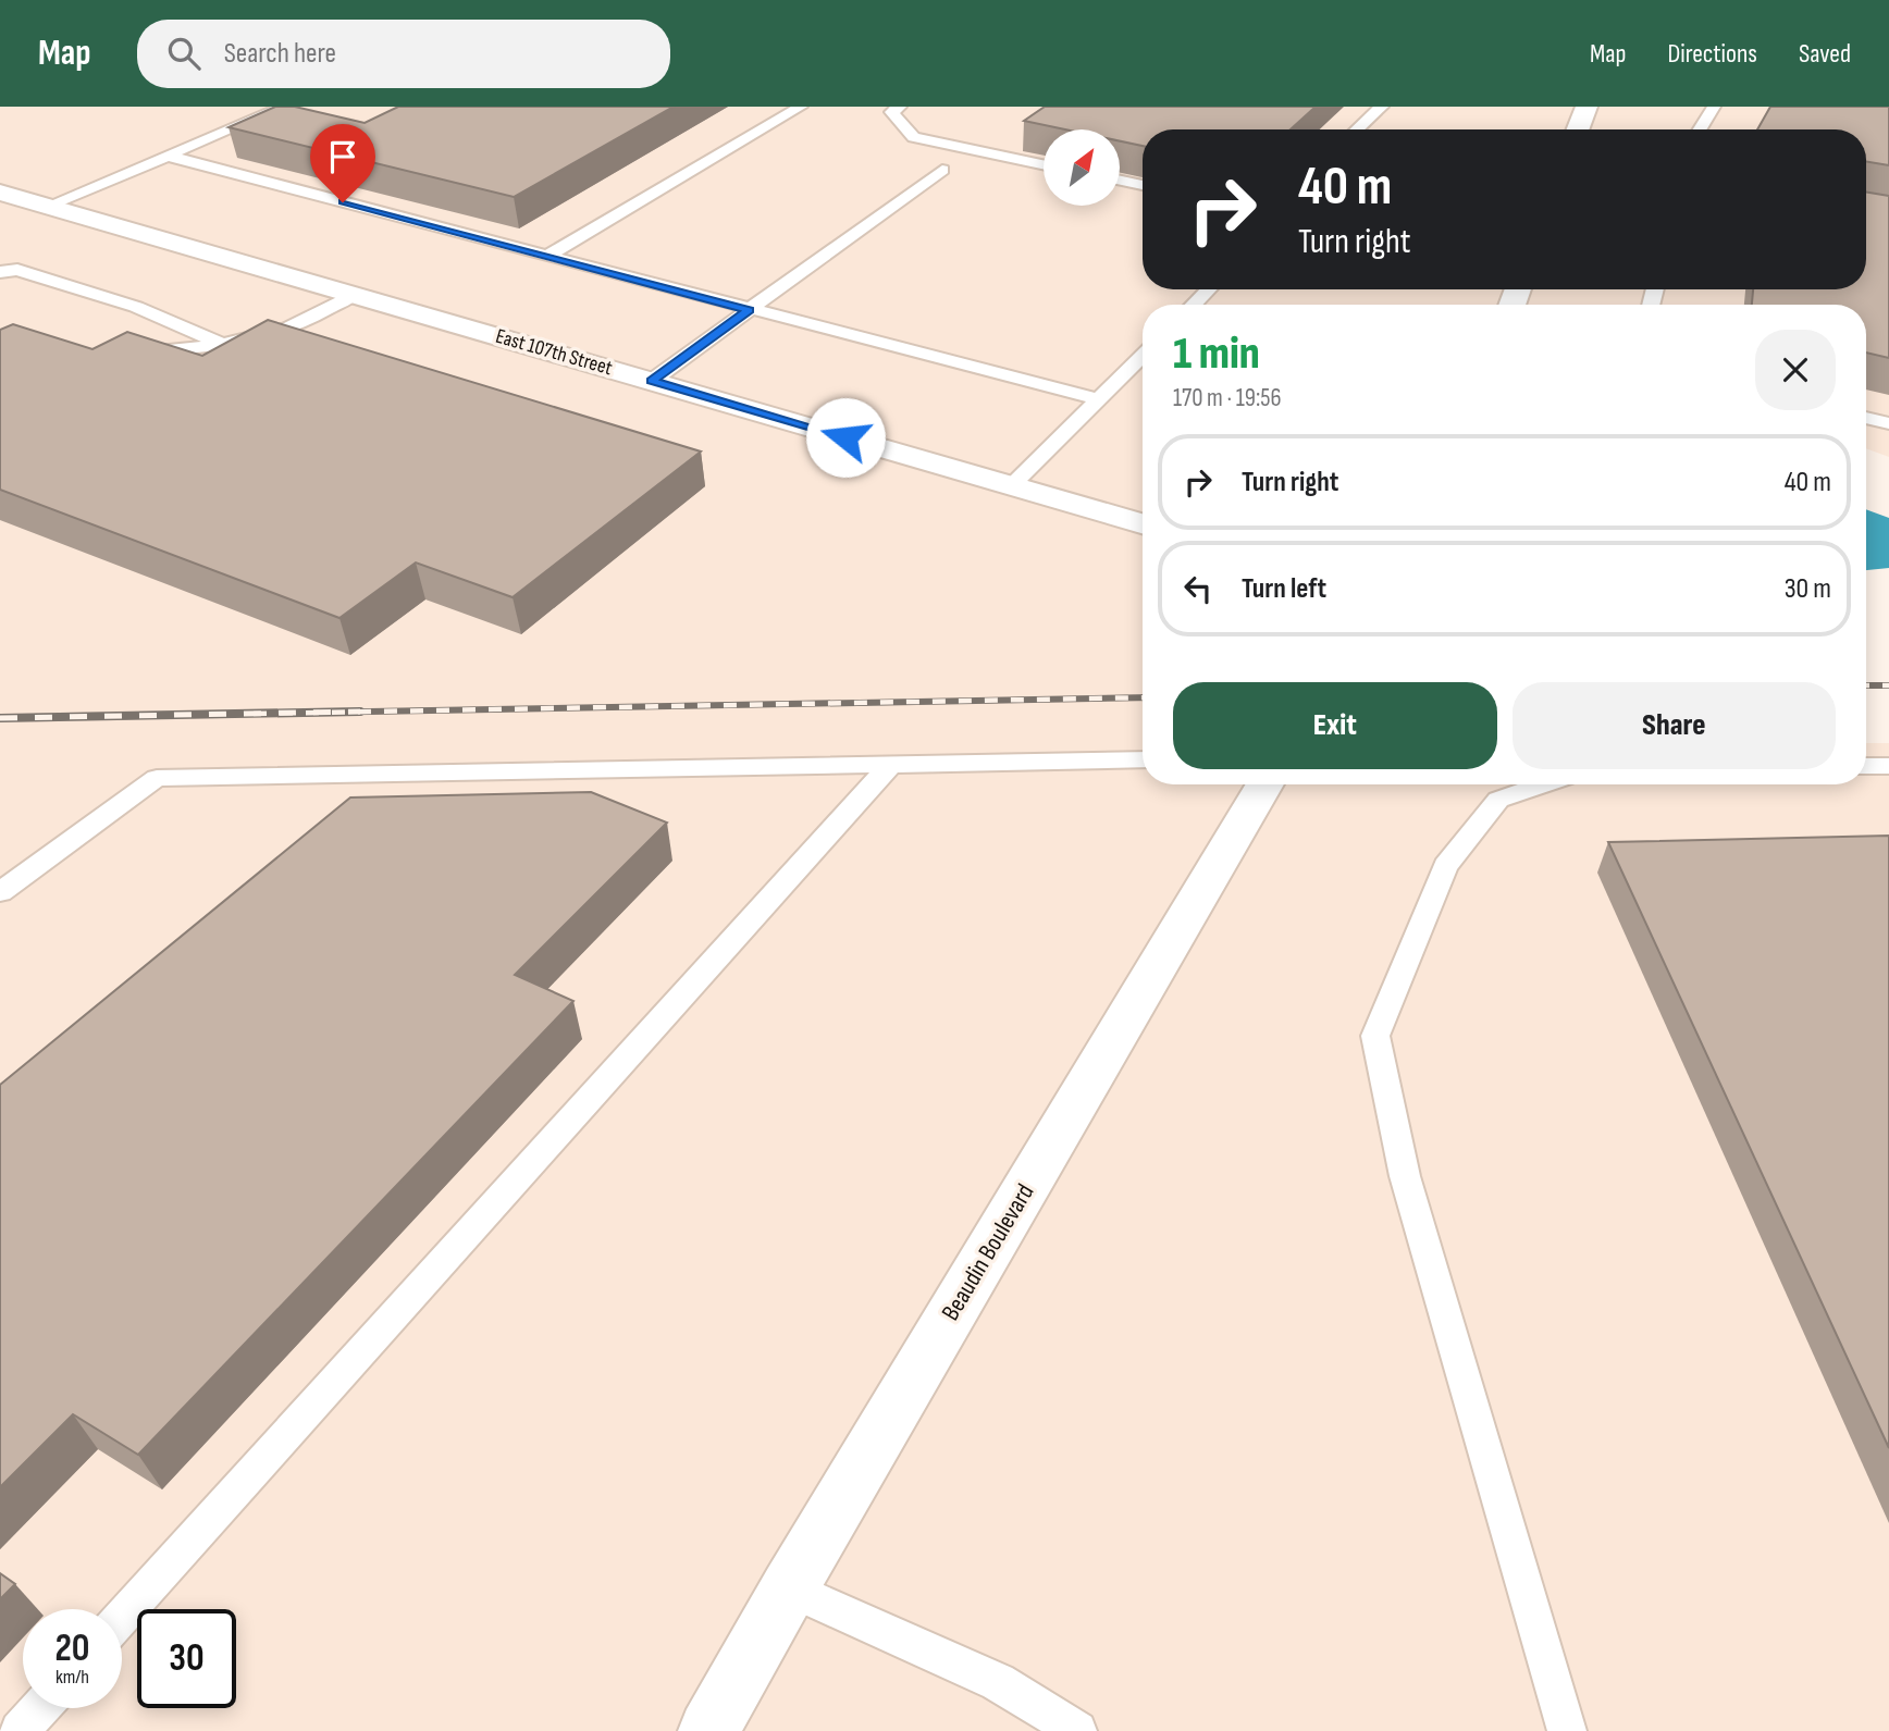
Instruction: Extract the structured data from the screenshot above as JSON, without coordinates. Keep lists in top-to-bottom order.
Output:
{
  "streets": {
    "street": ["East 107th Street", "Beaudin Boulevard"]
  },
  "north": "top right",
  "page": {
    "header": "Map",
    "search": "Search here",
    "nav": ["Map", "Directions", "Saved"],
    "turn": ["40 m", "Turn right"],
    "heading": ["1 min", "170 m · 19:56"],
    "list": [
      {
        "name": "Turn right",
        "value": "40 m"
      },
      {
        "name": "Turn left",
        "value": "30 m"
      }
    ],
    "buttons": ["Exit", "Share"],
    "speed": "20 km/h",
    "limit": "30"
  }
}
